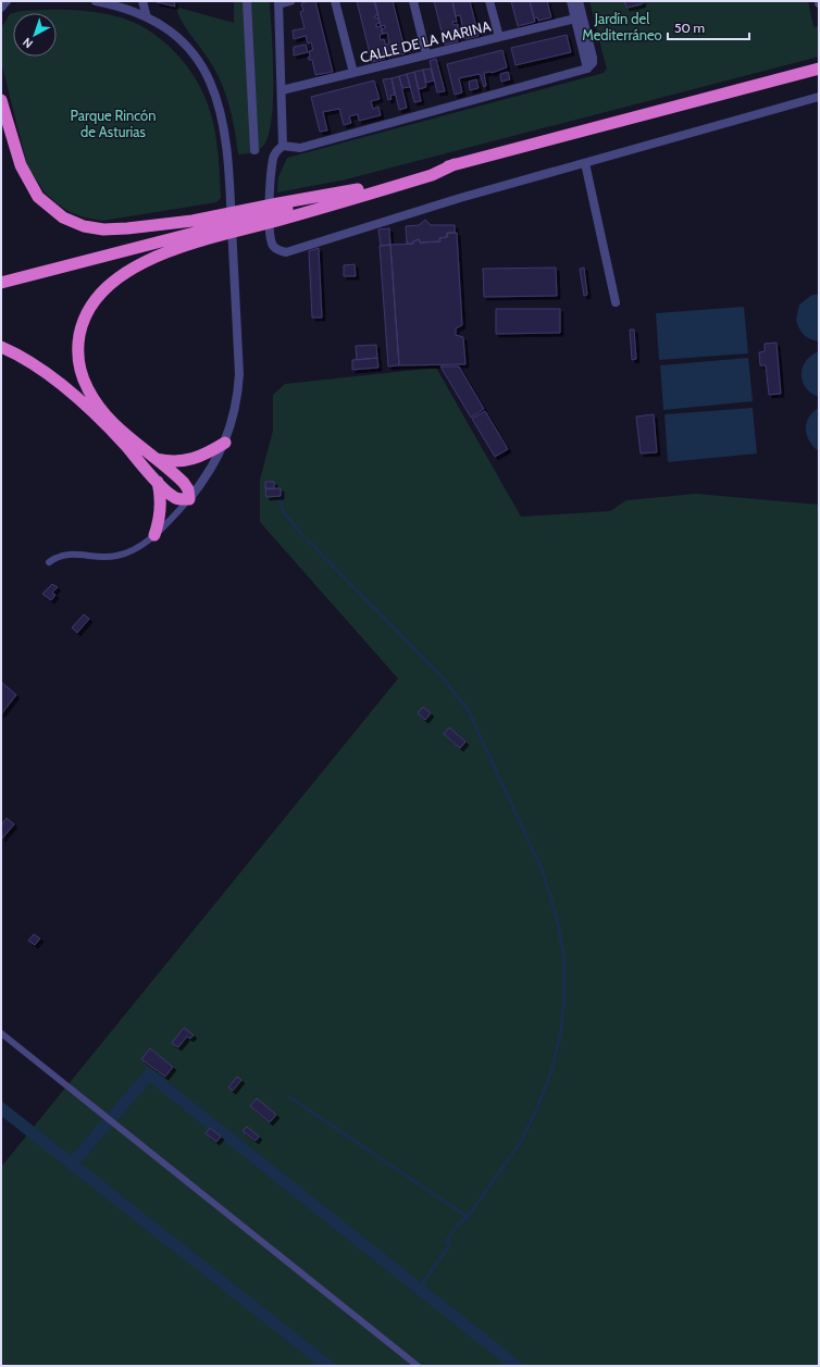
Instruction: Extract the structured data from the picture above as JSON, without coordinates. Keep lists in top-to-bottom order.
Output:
{
  "streets": {
    "street": ["CALLE DE LA MARINA"]
  },
  "parks": ["Jardín del Mediterráneo", "Parque Rincón de Asturias"],
  "scale_bar": "50 m",
  "north": "bottom left"
}
